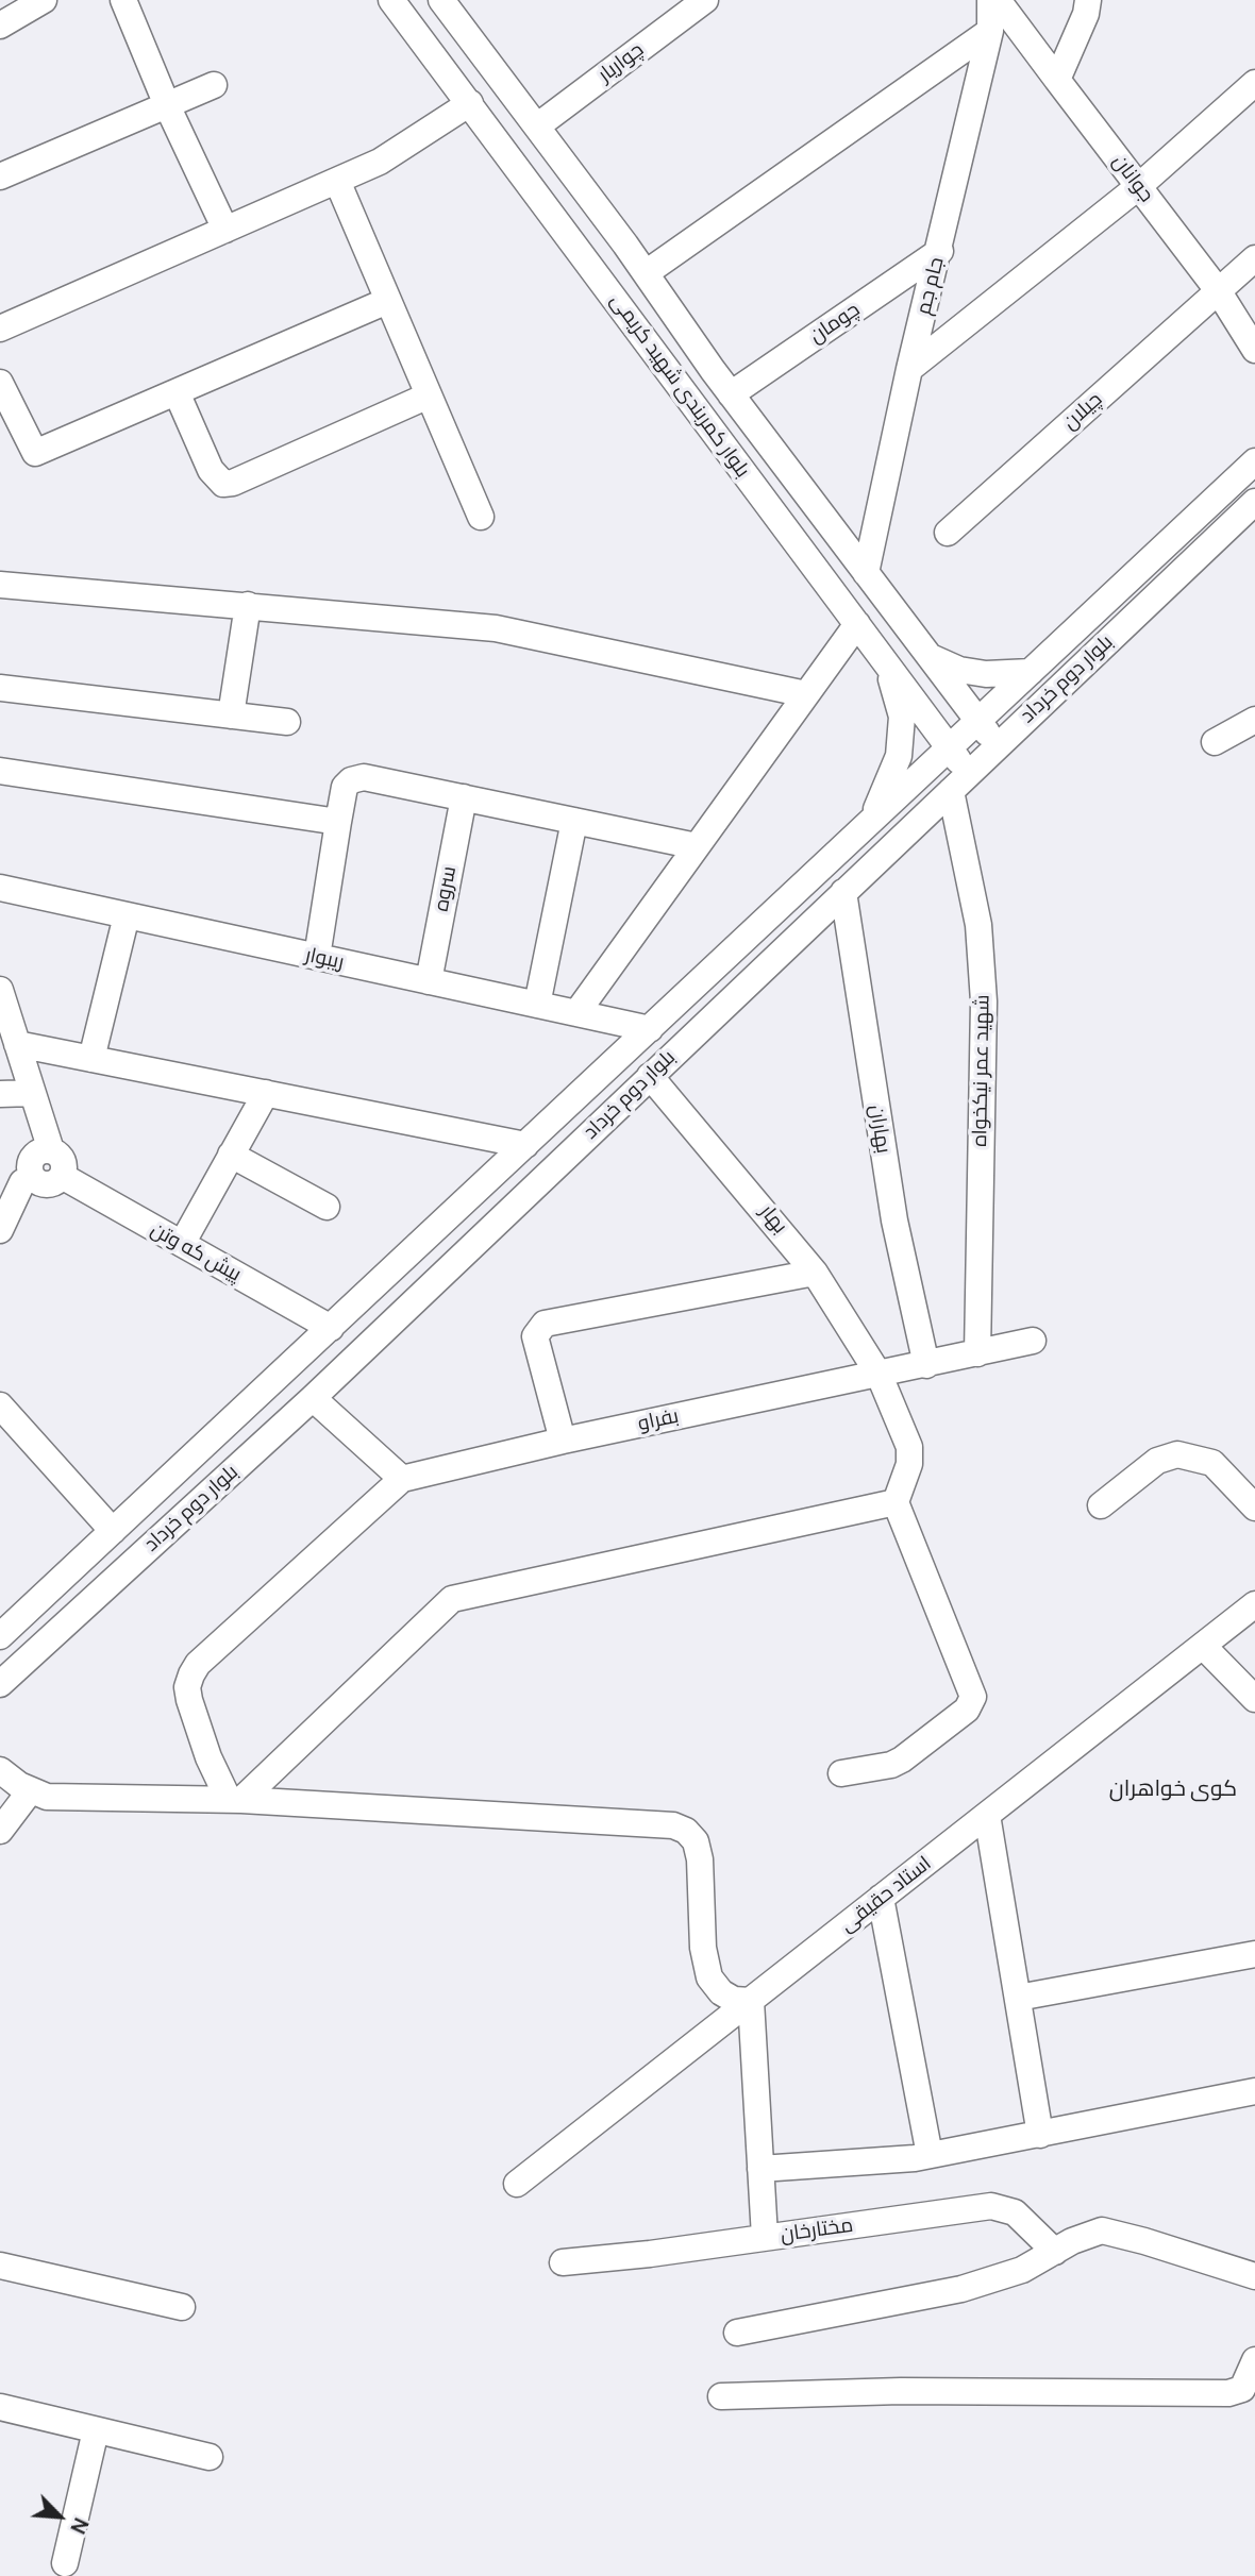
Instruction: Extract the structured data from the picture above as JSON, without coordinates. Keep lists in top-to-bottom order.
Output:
{
  "streets": {
    "street": [
      "چواریار",
      "جوانان",
      "جام جم",
      "چومان",
      "بلوار کمربندی شهید کریمی",
      "چیلان",
      "بلوار دوم خرداد",
      "سروه",
      "ریبوار",
      "شهید عمر نیکخواه",
      "بهاران",
      "بهار",
      "پیش که وتن",
      "بفراو",
      "استاد حقیقی",
      "مختارخان"
    ]
  },
  "crossings": [
    ["چواریار", "بلوار کمربندی شهید کریمی"],
    ["جوانان", "چیلان"],
    ["جام جم", "چومان"],
    ["جام جم", "بلوار کمربندی شهید کریمی"],
    ["چومان", "بلوار کمربندی شهید کریمی"],
    ["بلوار کمربندی شهید کریمی", "بلوار دوم خرداد"],
    ["بلوار کمربندی شهید کریمی", "شهید عمر نیکخواه"],
    ["بلوار دوم خرداد", "ریبوار"],
    ["بلوار دوم خرداد", "شهید عمر نیکخواه"],
    ["بلوار دوم خرداد", "بهاران"],
    ["بلوار دوم خرداد", "بهار"],
    ["بلوار دوم خرداد", "پیش که وتن"],
    ["سروه", "ریبوار"],
    ["شهید عمر نیکخواه", "بفراو"],
    ["بهاران", "بفراو"],
    ["بهار", "بفراو"]
  ],
  "districts": ["کوی خواهران"],
  "north": "bottom right"
}
